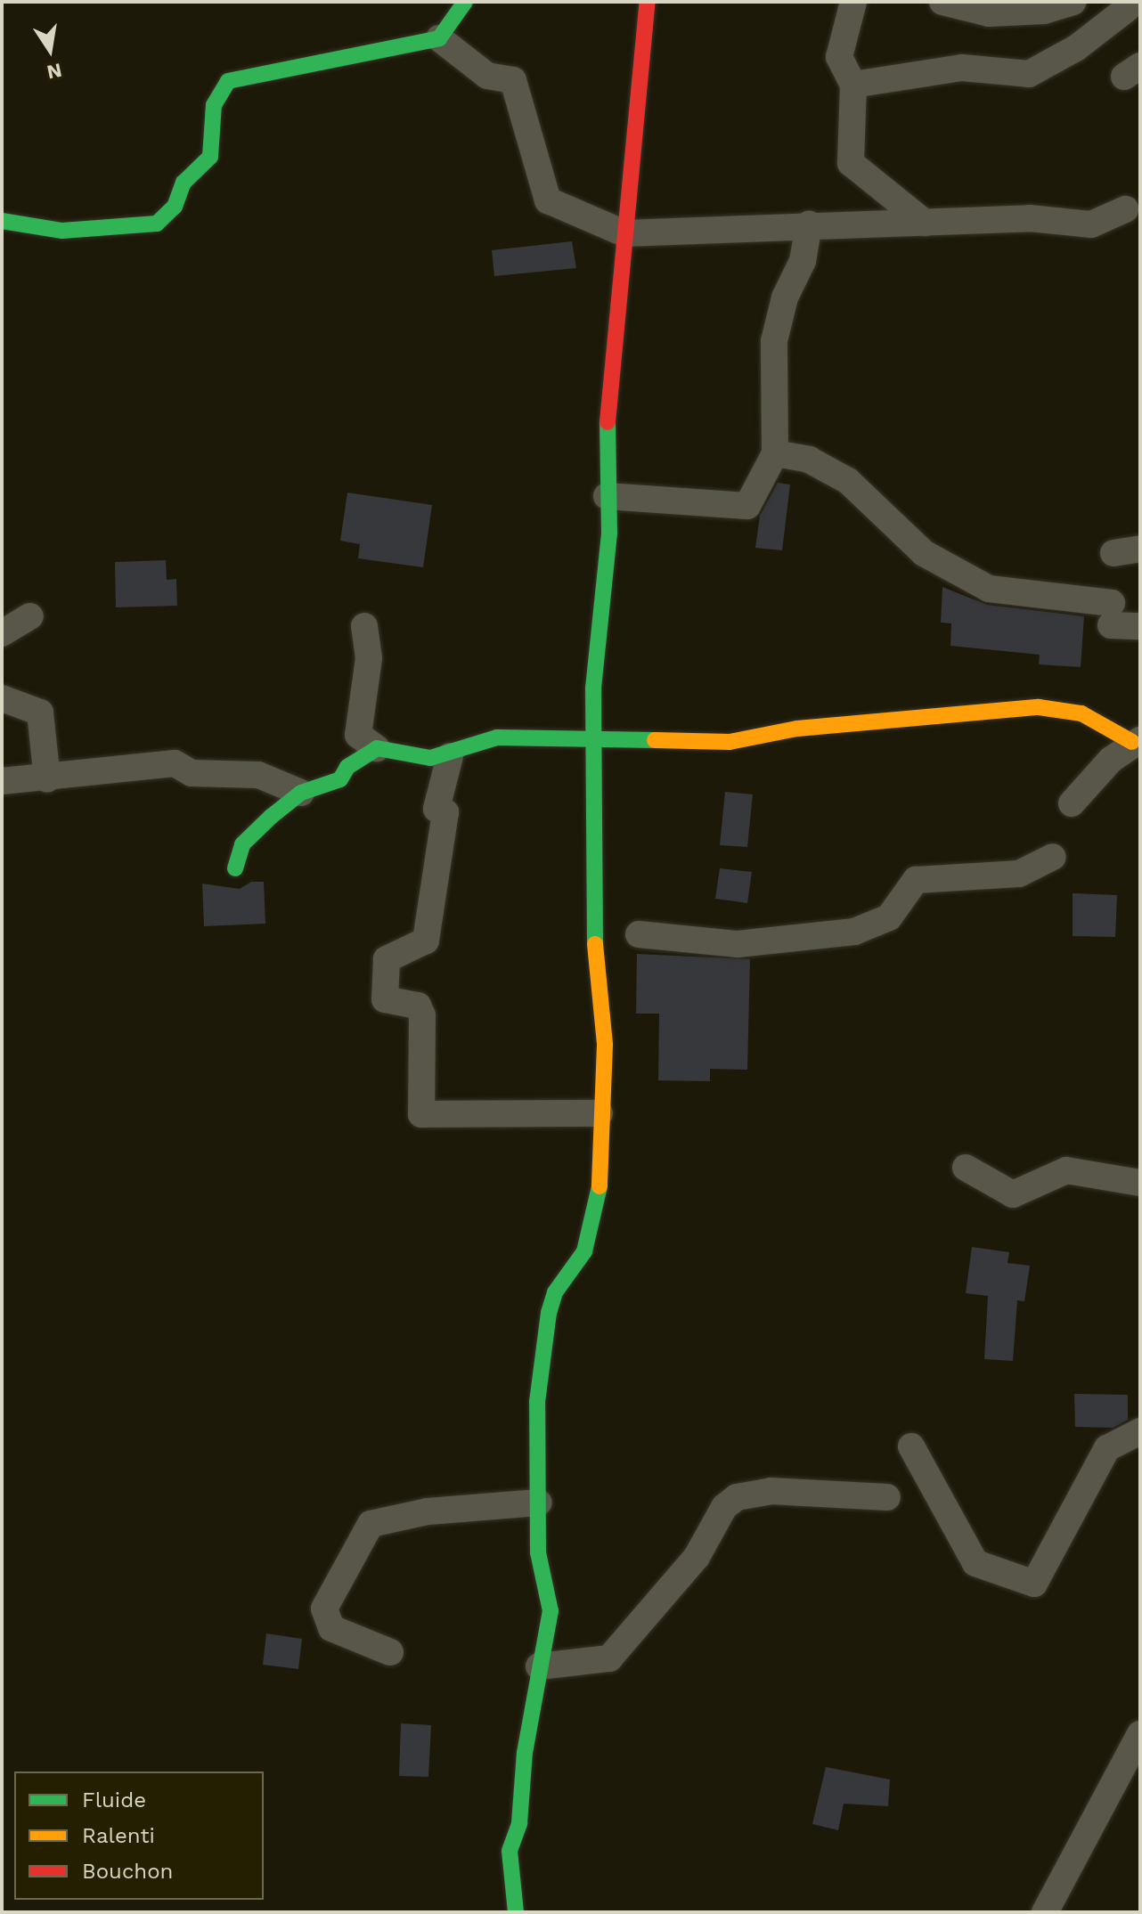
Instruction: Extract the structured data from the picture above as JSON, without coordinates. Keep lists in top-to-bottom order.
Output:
{
  "legend": ["Fluide", "Ralenti", "Bouchon"],
  "north": "bottom"
}
